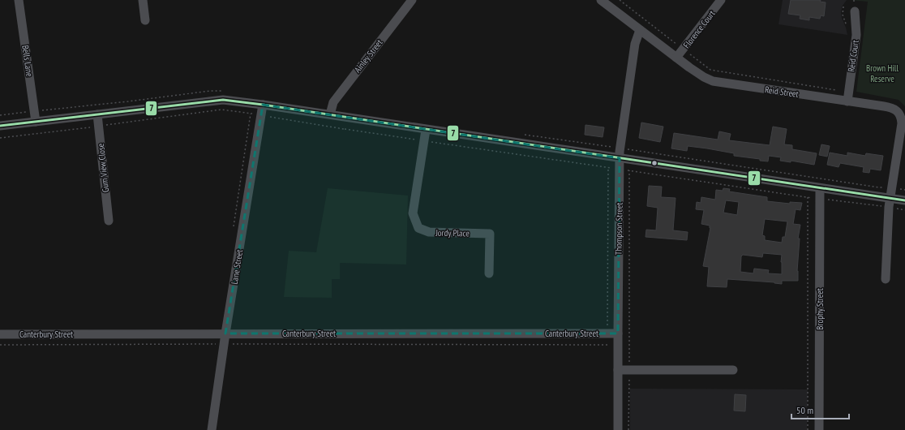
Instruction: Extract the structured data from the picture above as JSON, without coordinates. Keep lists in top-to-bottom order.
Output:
{
  "streets": {
    "street": [
      "Florence Court",
      "Ainley Street",
      "Reid Court",
      "Bells Lane",
      "Reid Street",
      "Gum View Close",
      "Thompson Street",
      "Jordy Place",
      "Lane Street",
      "Brophy Street",
      "Canterbury Street"
    ]
  },
  "crossings": [
    ["Florence Court", "Reid Street"],
    ["Reid Court", "Reid Street"],
    ["Reid Street", "Thompson Street"],
    ["Thompson Street", "Canterbury Street"],
    ["Lane Street", "Canterbury Street"]
  ],
  "parks": ["Brown Hill Reserve"],
  "lines": ["transit line 7"],
  "scale_bar": "50 m"
}
